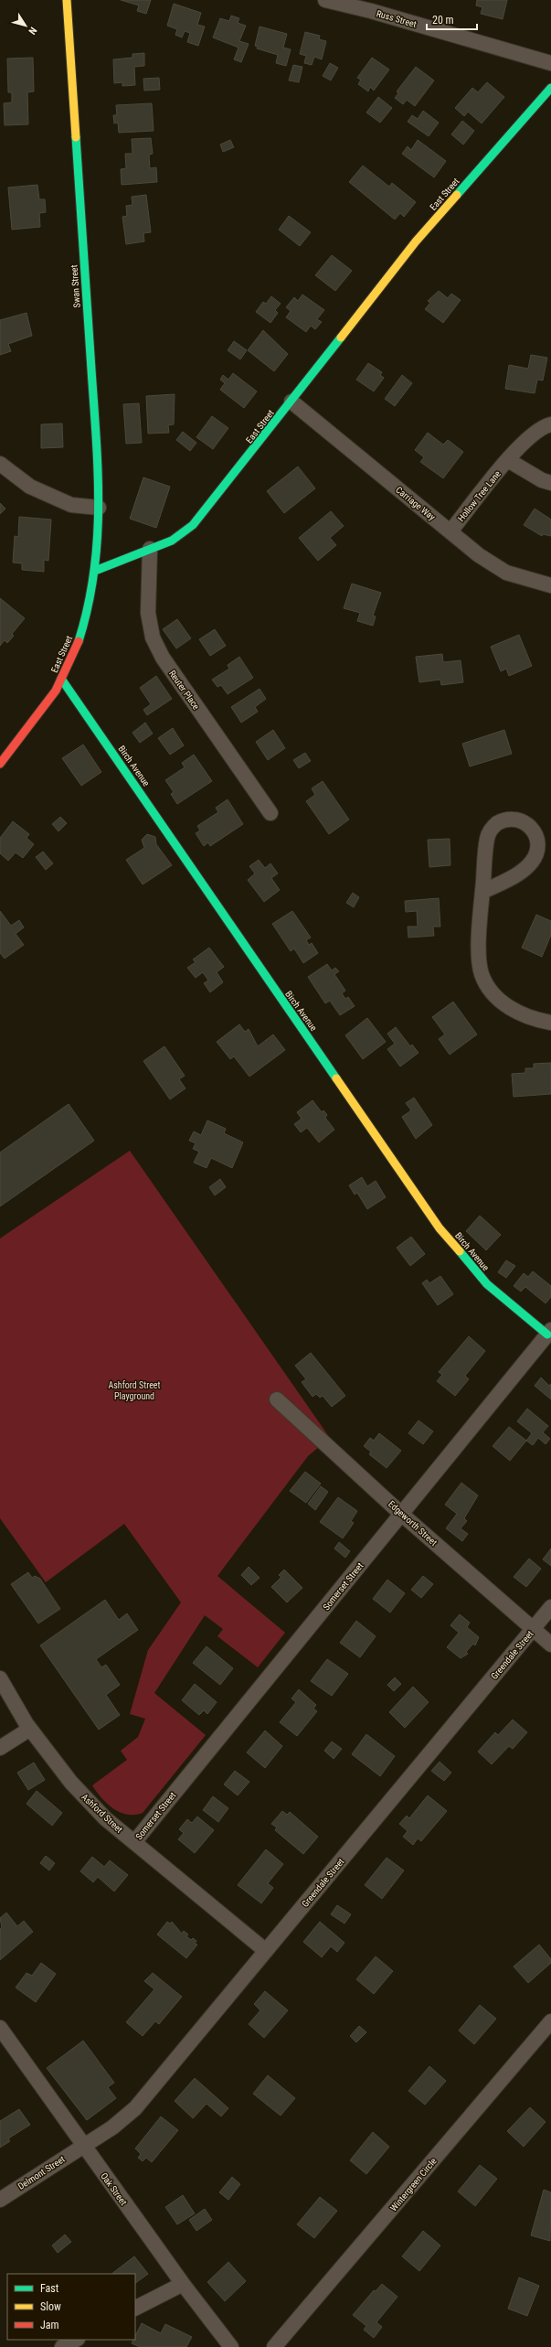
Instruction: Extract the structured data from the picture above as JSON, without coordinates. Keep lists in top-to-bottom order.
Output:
{
  "streets": {
    "main road": ["East Street", "Swan Street", "Birch Avenue"],
    "street": [
      "Russ Street",
      "Hollow Tree Lane",
      "Carriage Way",
      "Reuter Place",
      "Edgeworth Street",
      "Somerset Street",
      "Greendale Street",
      "Ashford Street",
      "Delmont Street",
      "Wintergreen Circle",
      "Oak Street"
    ]
  },
  "crossings": [
    ["East Street", "Swan Street"],
    ["East Street", "Carriage Way"],
    ["East Street", "Reuter Place"],
    ["East Street", "Birch Avenue"],
    ["Hollow Tree Lane", "Carriage Way"],
    ["Birch Avenue", "Somerset Street"],
    ["Edgeworth Street", "Somerset Street"],
    ["Edgeworth Street", "Greendale Street"],
    ["Somerset Street", "Ashford Street"],
    ["Greendale Street", "Ashford Street"],
    ["Greendale Street", "Delmont Street"],
    ["Greendale Street", "Oak Street"],
    ["Delmont Street", "Oak Street"]
  ],
  "parks": ["Ashford Street Playground"],
  "legend": ["Fast", "Slow", "Jam"],
  "scale_bar": "20 m",
  "north": "bottom right"
}
